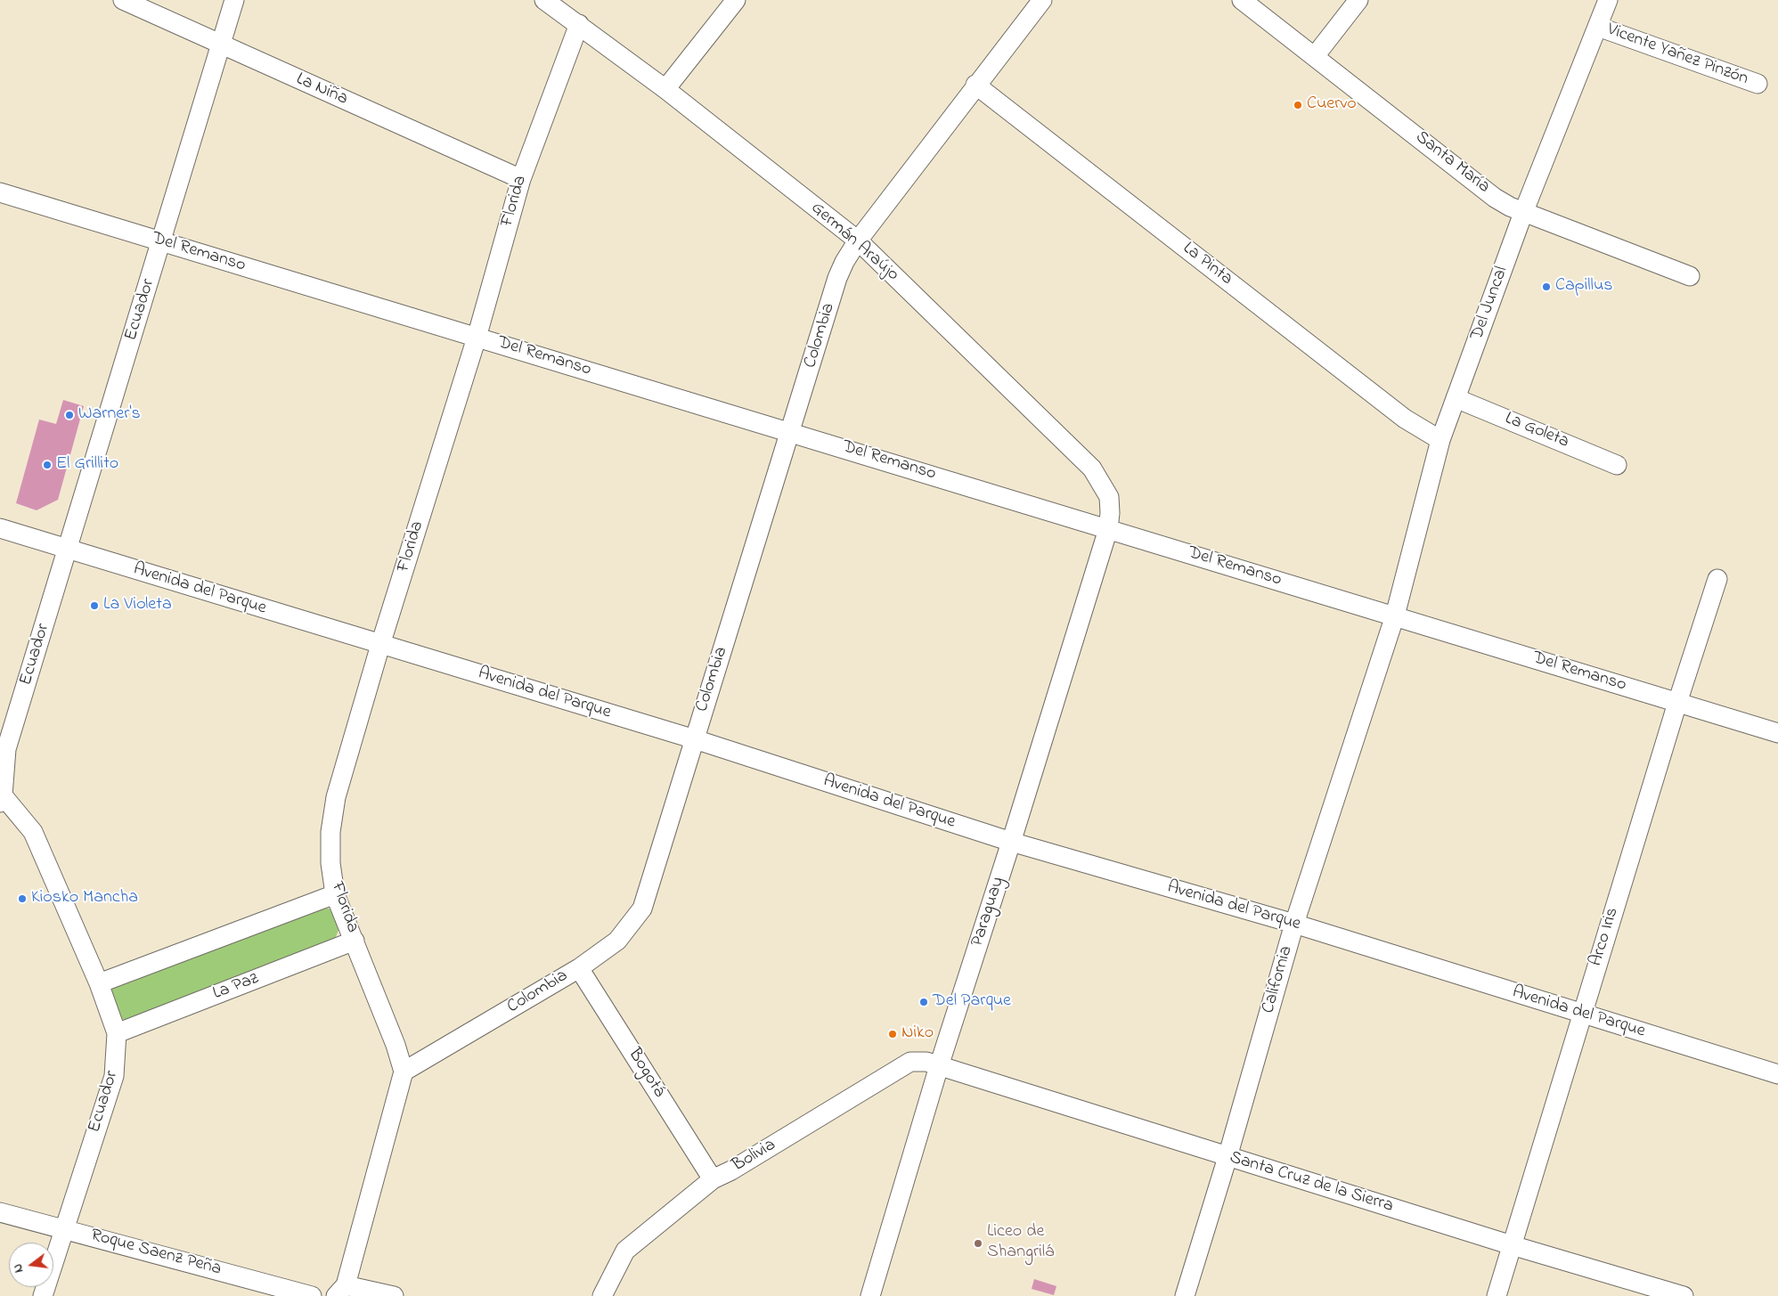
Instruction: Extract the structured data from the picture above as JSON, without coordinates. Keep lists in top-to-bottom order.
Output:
{
  "streets": {
    "street": [
      "Vicente Yañez Pinzón",
      "La Niña",
      "Santa María",
      "Florida",
      "Germán Araújo",
      "Del Remanso",
      "La Pinta",
      "Del Juncal",
      "Ecuador",
      "Colombia",
      "La Goleta",
      "Avenida del Parque",
      "Paraguay",
      "Arco Iris",
      "California",
      "La Paz",
      "Bogotá",
      "Bolivia",
      "Santa Cruz de la Sierra",
      "Roque Saenz Peña"
    ]
  },
  "crossings": [
    ["Vicente Yañez Pinzón", "Del Juncal"],
    ["La Niña", "Florida"],
    ["La Niña", "Ecuador"],
    ["Santa María", "Del Juncal"],
    ["Florida", "Germán Araújo"],
    ["Florida", "Del Remanso"],
    ["Florida", "Colombia"],
    ["Florida", "Avenida del Parque"],
    ["Florida", "La Paz"],
    ["Germán Araújo", "Del Remanso"],
    ["Germán Araújo", "Colombia"],
    ["Germán Araújo", "Paraguay"],
    ["Del Remanso", "Del Juncal"],
    ["Del Remanso", "Ecuador"],
    ["Del Remanso", "Colombia"],
    ["Del Remanso", "Paraguay"],
    ["Del Remanso", "Arco Iris"],
    ["Del Remanso", "California"],
    ["La Pinta", "Del Juncal"],
    ["La Pinta", "Colombia"],
    ["Del Juncal", "La Goleta"],
    ["Del Juncal", "California"],
    ["Ecuador", "Avenida del Parque"],
    ["Ecuador", "La Paz"],
    ["Ecuador", "Roque Saenz Peña"],
    ["Colombia", "Avenida del Parque"],
    ["Colombia", "Bogotá"],
    ["Avenida del Parque", "Paraguay"],
    ["Avenida del Parque", "Arco Iris"],
    ["Avenida del Parque", "California"],
    ["Paraguay", "Bolivia"],
    ["Paraguay", "Santa Cruz de la Sierra"],
    ["Arco Iris", "Santa Cruz de la Sierra"],
    ["California", "Santa Cruz de la Sierra"],
    ["Bogotá", "Bolivia"],
    ["Bolivia", "Santa Cruz de la Sierra"]
  ],
  "places": [
    "Cuervo",
    "Capillus",
    "Warner's",
    "El Grillito",
    "La Violeta",
    "Kiosko Mancha",
    "Del Parque",
    "Niko",
    "Liceo de Shangrilá"
  ],
  "north": "left"
}
